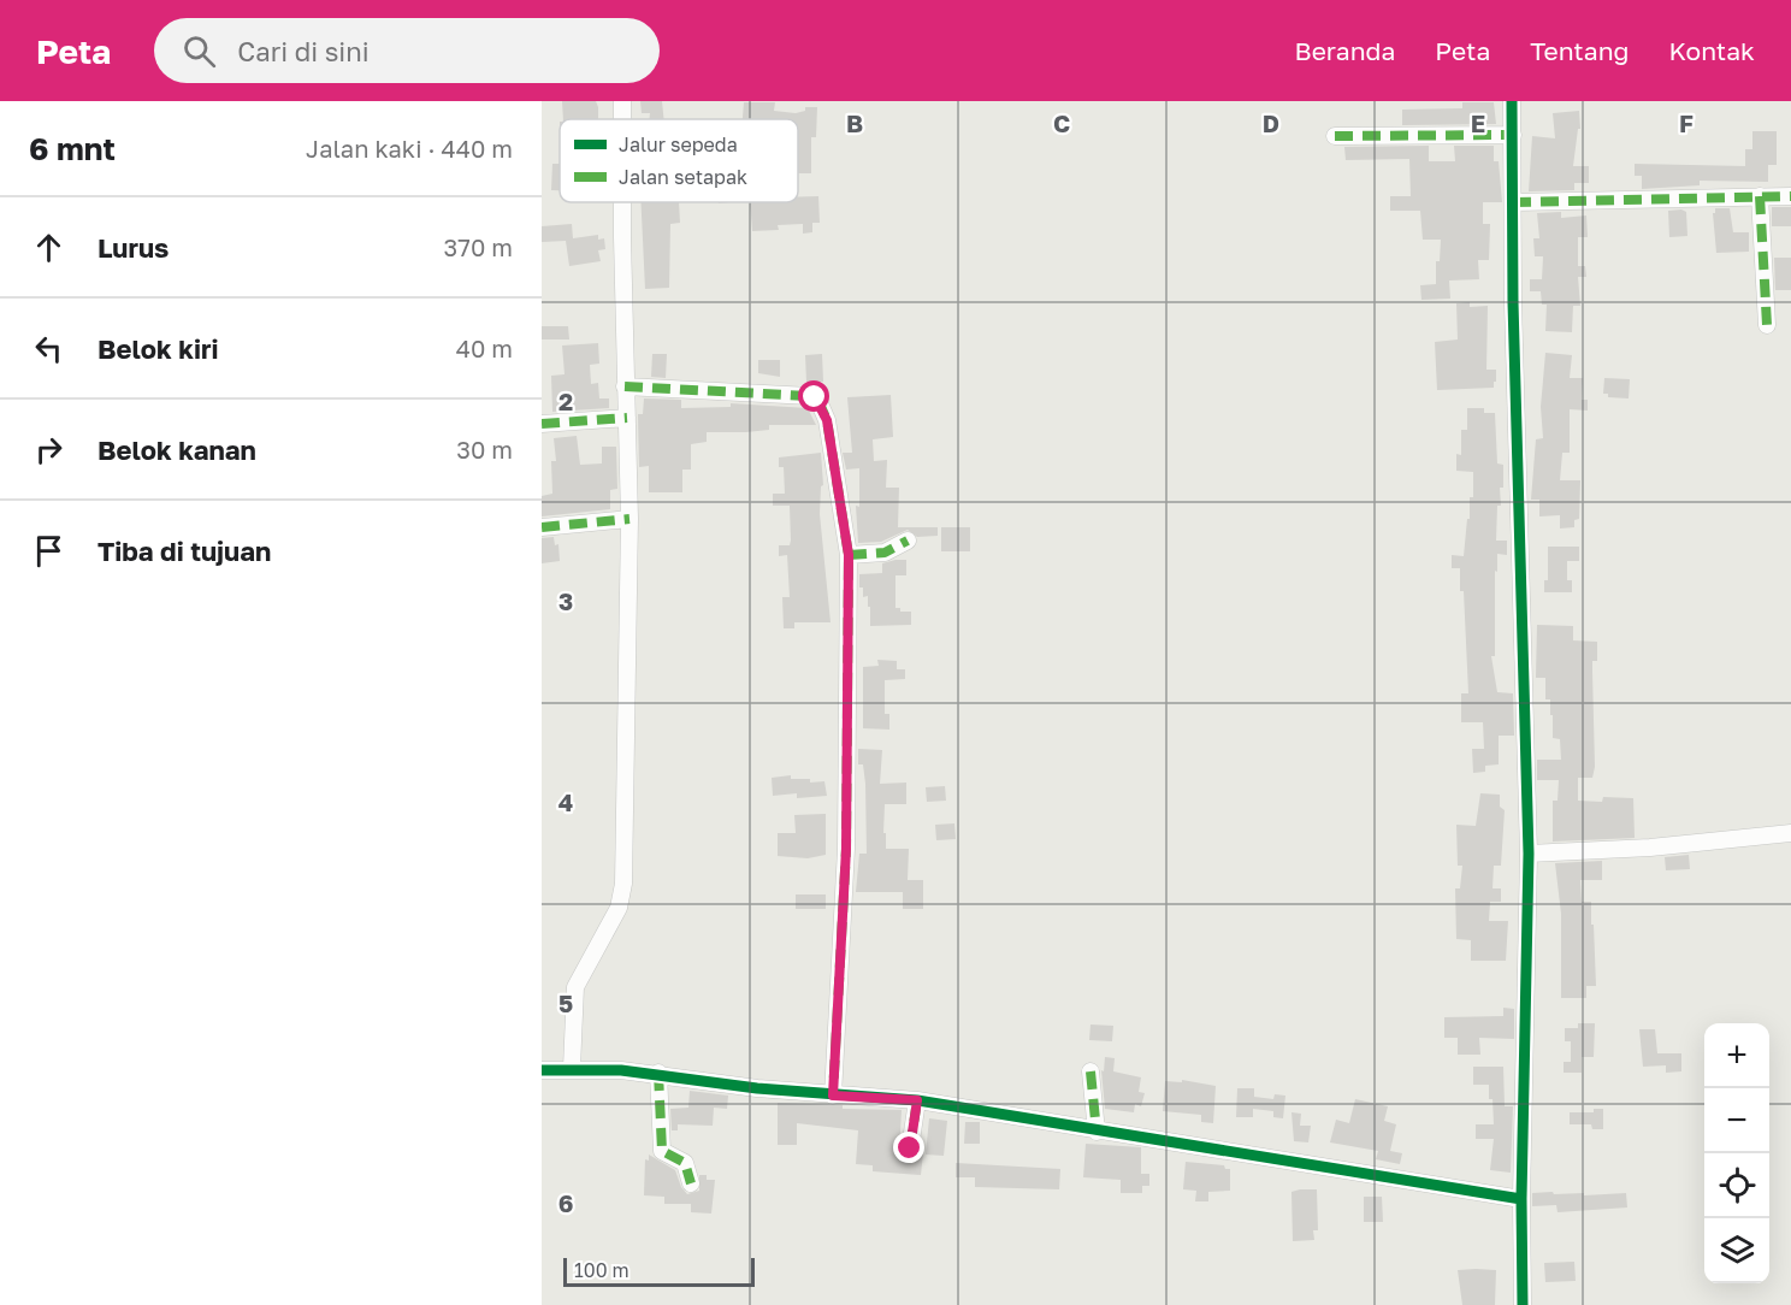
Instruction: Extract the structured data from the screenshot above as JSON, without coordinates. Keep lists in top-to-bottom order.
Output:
{
  "legend": ["Jalur sepeda", "Jalan setapak"],
  "scale_bar": "100 m",
  "page": {
    "header": "Peta",
    "search": "Cari di sini",
    "nav": [
      "Beranda",
      "Peta",
      "Tentang",
      "Kontak"
    ],
    "heading": ["6 mnt", "Jalan kaki · 440 m"],
    "list": [
      ["Lurus", "370 m"],
      ["Belok kiri", "40 m"],
      ["Belok kanan", "30 m"],
      "Tiba di tujuan"
    ],
    "map_buttons": ["+", "−"],
    "scale": "100 m"
  },
  "grid": {
    "columns": [
      "B",
      "C",
      "D",
      "E",
      "F"
    ],
    "rows": [
      "2",
      "3",
      "4",
      "5",
      "6"
    ]
  }
}
